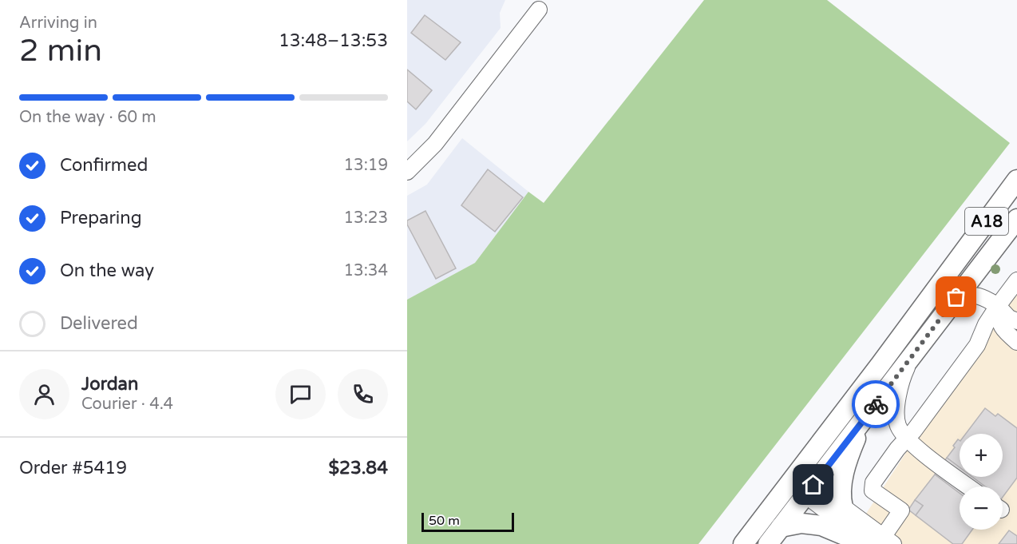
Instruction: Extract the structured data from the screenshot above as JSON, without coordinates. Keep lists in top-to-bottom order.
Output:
{
  "streets": {
    "main road": ["A18"]
  },
  "scale_bar": "50 m",
  "page": {
    "heading": ["2 min", "Arriving in", "13:48–13:53"],
    "panel": [
      "Jordan",
      "Courier · 4.4",
      "Order #5419",
      "$23.84"
    ],
    "bar": "On the way · 60 m",
    "list": [
      ["Confirmed", "13:19"],
      ["Preparing", "13:23"],
      ["On the way", "13:34"],
      "Delivered"
    ],
    "map_buttons": ["+", "−"],
    "scale": "50 m"
  }
}
